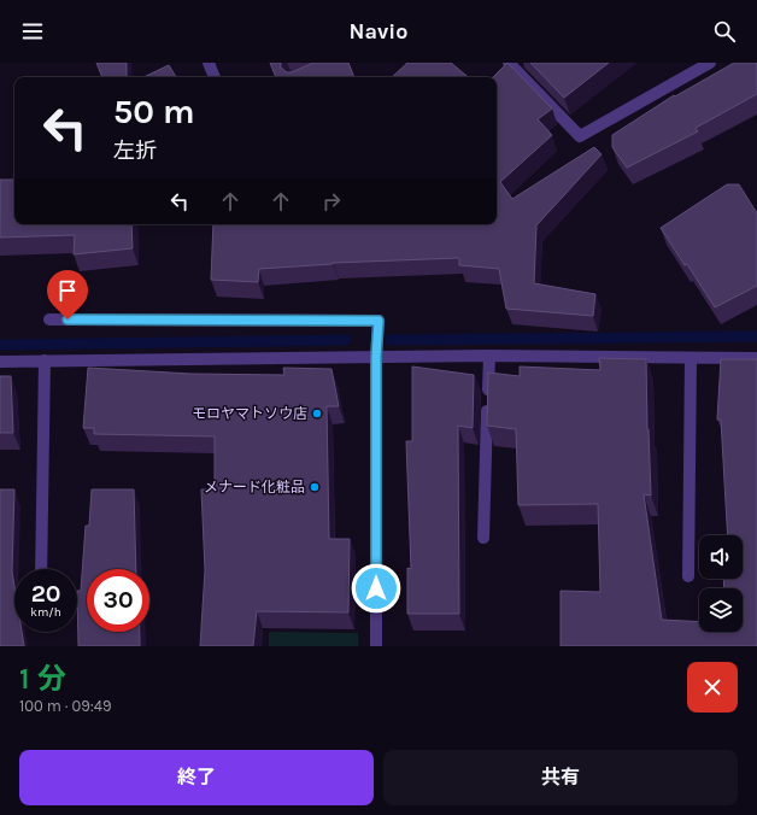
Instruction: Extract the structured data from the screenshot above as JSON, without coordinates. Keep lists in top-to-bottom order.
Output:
{
  "places": ["モロヤマトソウ店", "メナード化粧品"],
  "page": {
    "header": "Navio",
    "turn": ["50 m", "左折"],
    "speed": "20 km/h",
    "limit": "30",
    "heading": ["1 分", "100 m · 09:49"],
    "buttons": ["終了", "共有"]
  }
}
